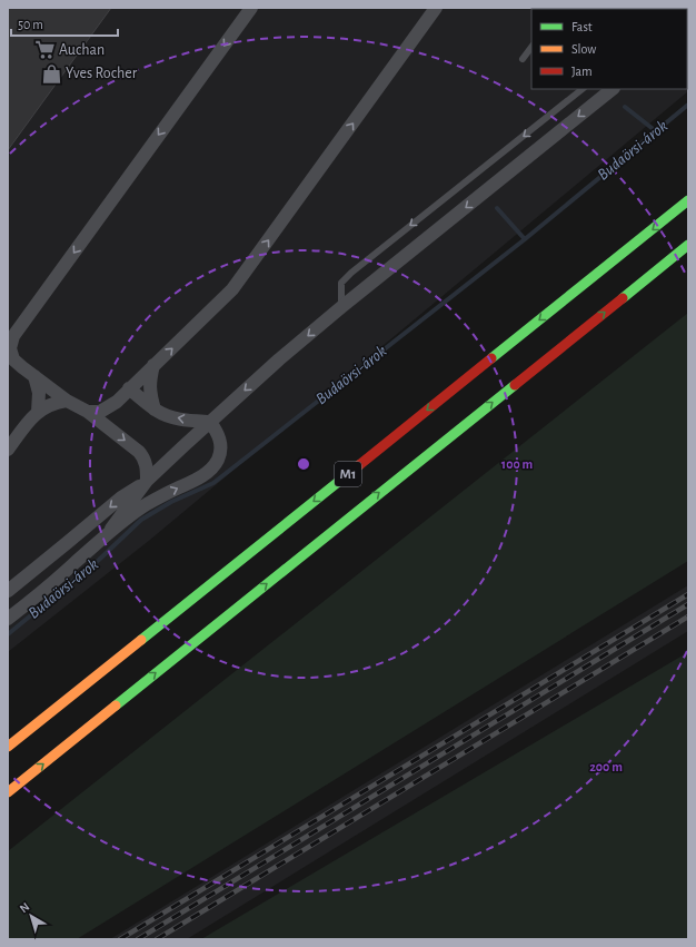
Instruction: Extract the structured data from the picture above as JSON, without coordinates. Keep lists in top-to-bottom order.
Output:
{
  "streets": {
    "highway": ["M1"]
  },
  "water": ["Budaörsi-árok"],
  "places": {
    "supermarket": ["Auchan"],
    "shop": ["Yves Rocher"]
  },
  "legend": ["Fast", "Slow", "Jam"],
  "scale_bar": "50 m",
  "north": "top left",
  "rings": ["100 m", "200 m"]
}
